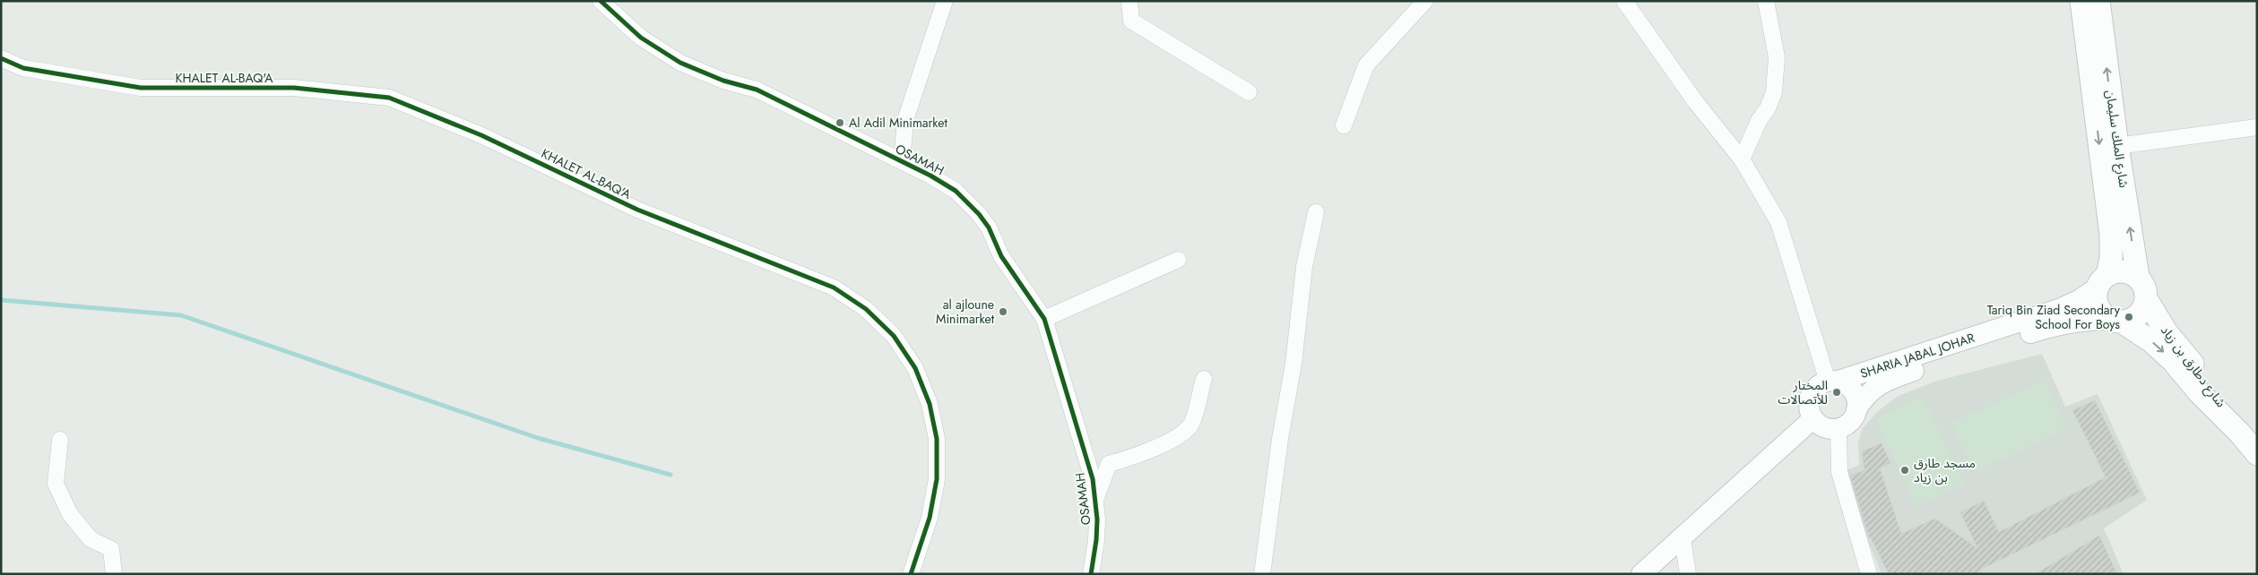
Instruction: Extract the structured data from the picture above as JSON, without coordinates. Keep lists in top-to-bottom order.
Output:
{
  "streets": {
    "main road": ["شارع الملك سليمان", "شارع دطارق بن زياد"],
    "street": ["KHALET AL-BAQ'A", "OSAMAH", "SHARIA JABAL JOHAR"]
  },
  "crossings": [
    ["شارع الملك سليمان", "SHARIA JABAL JOHAR"],
    ["شارع الملك سليمان", "شارع دطارق بن زياد"],
    ["SHARIA JABAL JOHAR", "شارع دطارق بن زياد"]
  ],
  "places": [
    "Al Adil Minimarket",
    "al ajloune Minimarket",
    "Tariq Bin Ziad Secondary School For Boys",
    "المختار للأتصالات",
    "مسجد طارق بن زياد"
  ]
}
